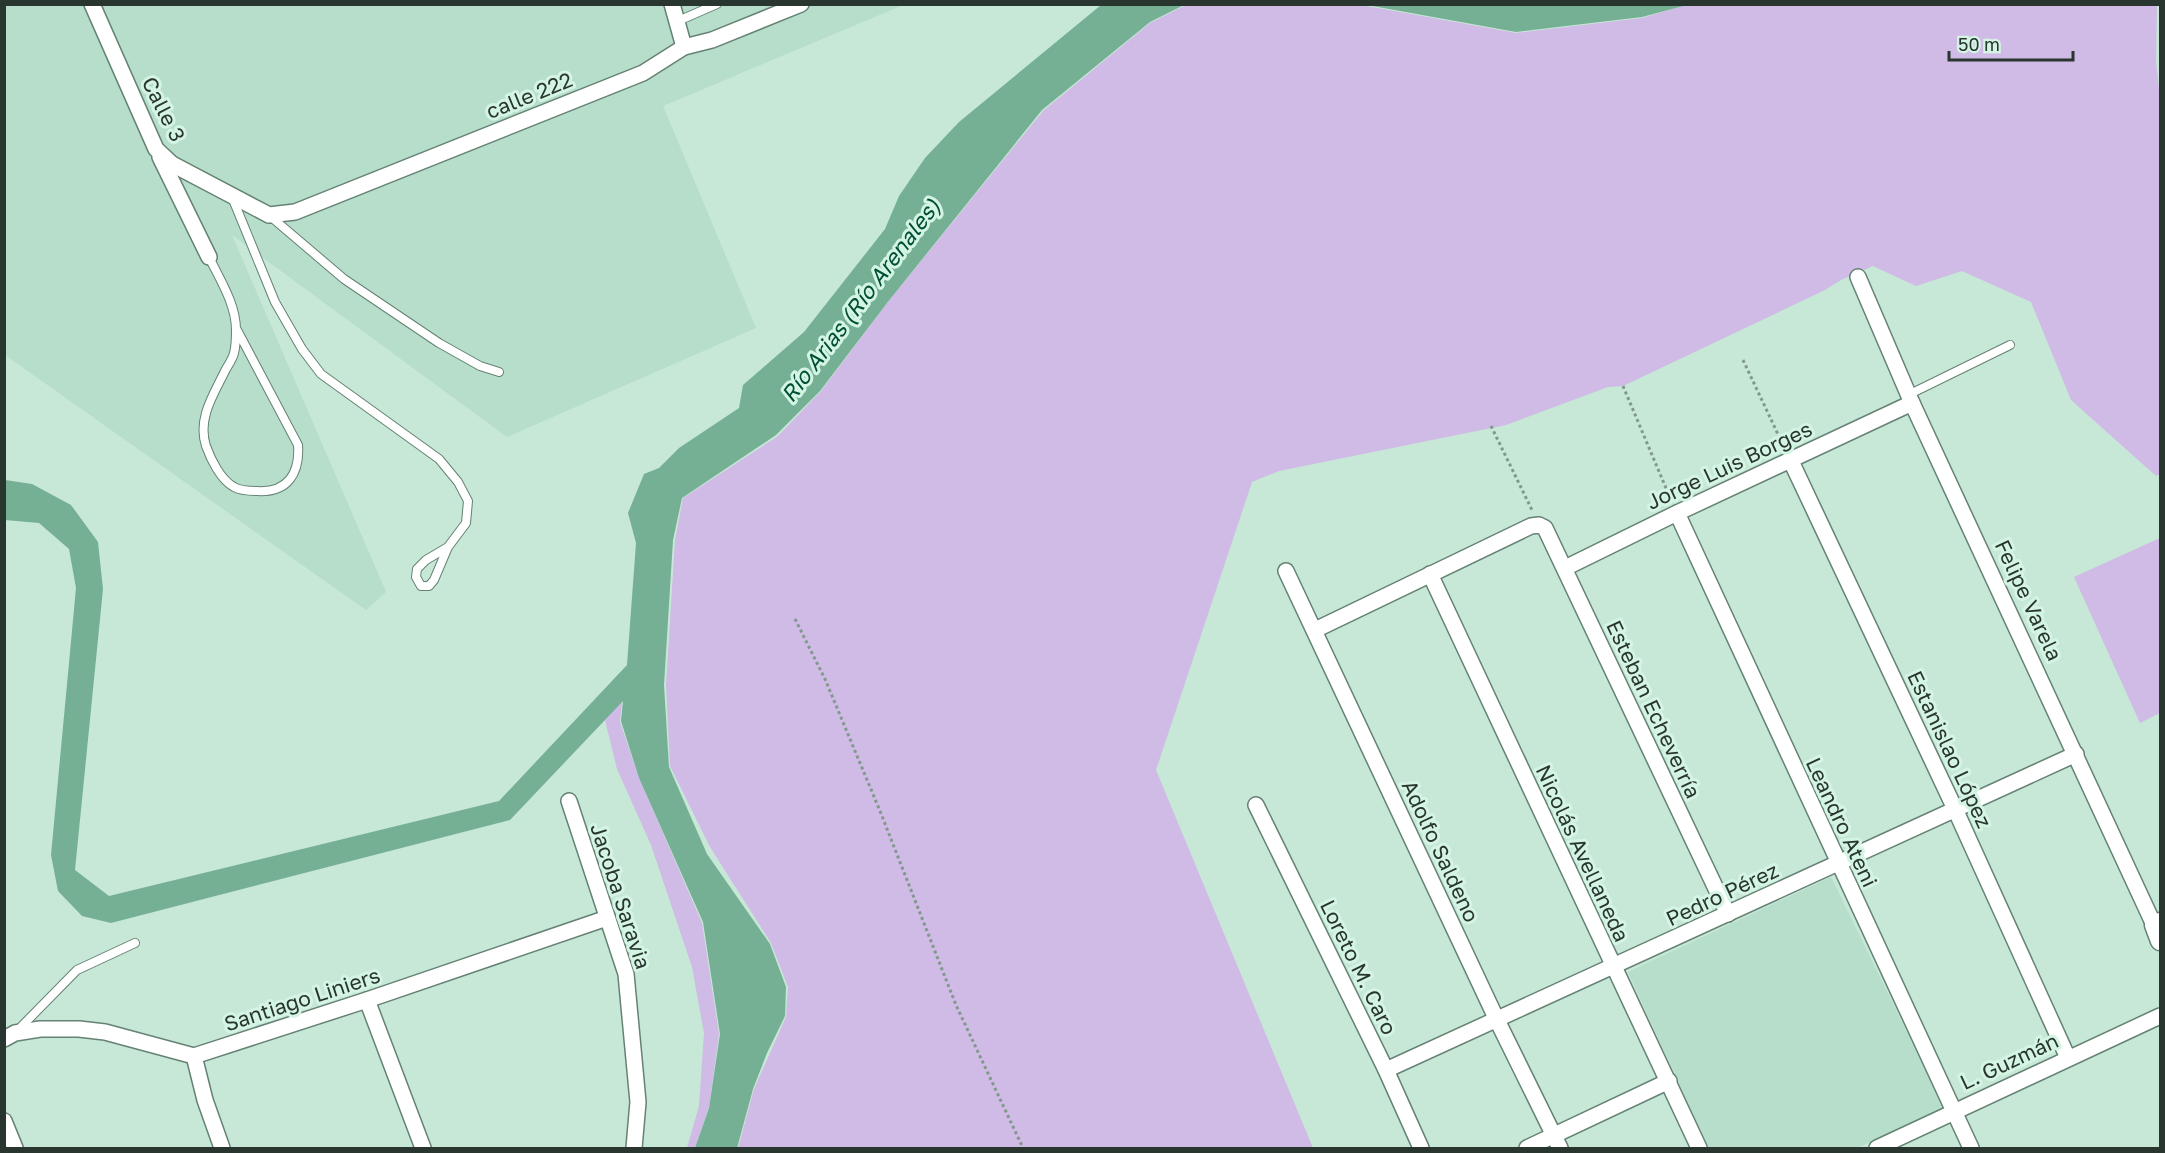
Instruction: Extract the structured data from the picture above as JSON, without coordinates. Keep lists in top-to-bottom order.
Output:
{
  "streets": {
    "street": [
      "calle 222",
      "Calle 3",
      "Jorge Luis Borges",
      "Felipe Varela",
      "Esteban Echeverría",
      "Estanislao López",
      "Leandro Ateni",
      "Adolfo Saldeno",
      "Nicolás Avellaneda",
      "Pedro Pérez",
      "Jacoba Saravia",
      "Loreto M. Caro",
      "Santiago Liniers",
      "L. Guzmán"
    ]
  },
  "crossings": [
    ["calle 222", "Calle 3"],
    ["Jorge Luis Borges", "Felipe Varela"],
    ["Jorge Luis Borges", "Esteban Echeverría"],
    ["Jorge Luis Borges", "Estanislao López"],
    ["Jorge Luis Borges", "Leandro Ateni"],
    ["Felipe Varela", "Pedro Pérez"],
    ["Esteban Echeverría", "Pedro Pérez"],
    ["Estanislao López", "Pedro Pérez"],
    ["Estanislao López", "L. Guzmán"],
    ["Leandro Ateni", "Pedro Pérez"],
    ["Leandro Ateni", "L. Guzmán"],
    ["Adolfo Saldeno", "Pedro Pérez"],
    ["Nicolás Avellaneda", "Pedro Pérez"],
    ["Pedro Pérez", "Loreto M. Caro"],
    ["Jacoba Saravia", "Santiago Liniers"]
  ],
  "water": ["Río Arias (Río Arenales)"],
  "scale_bar": "50 m"
}
